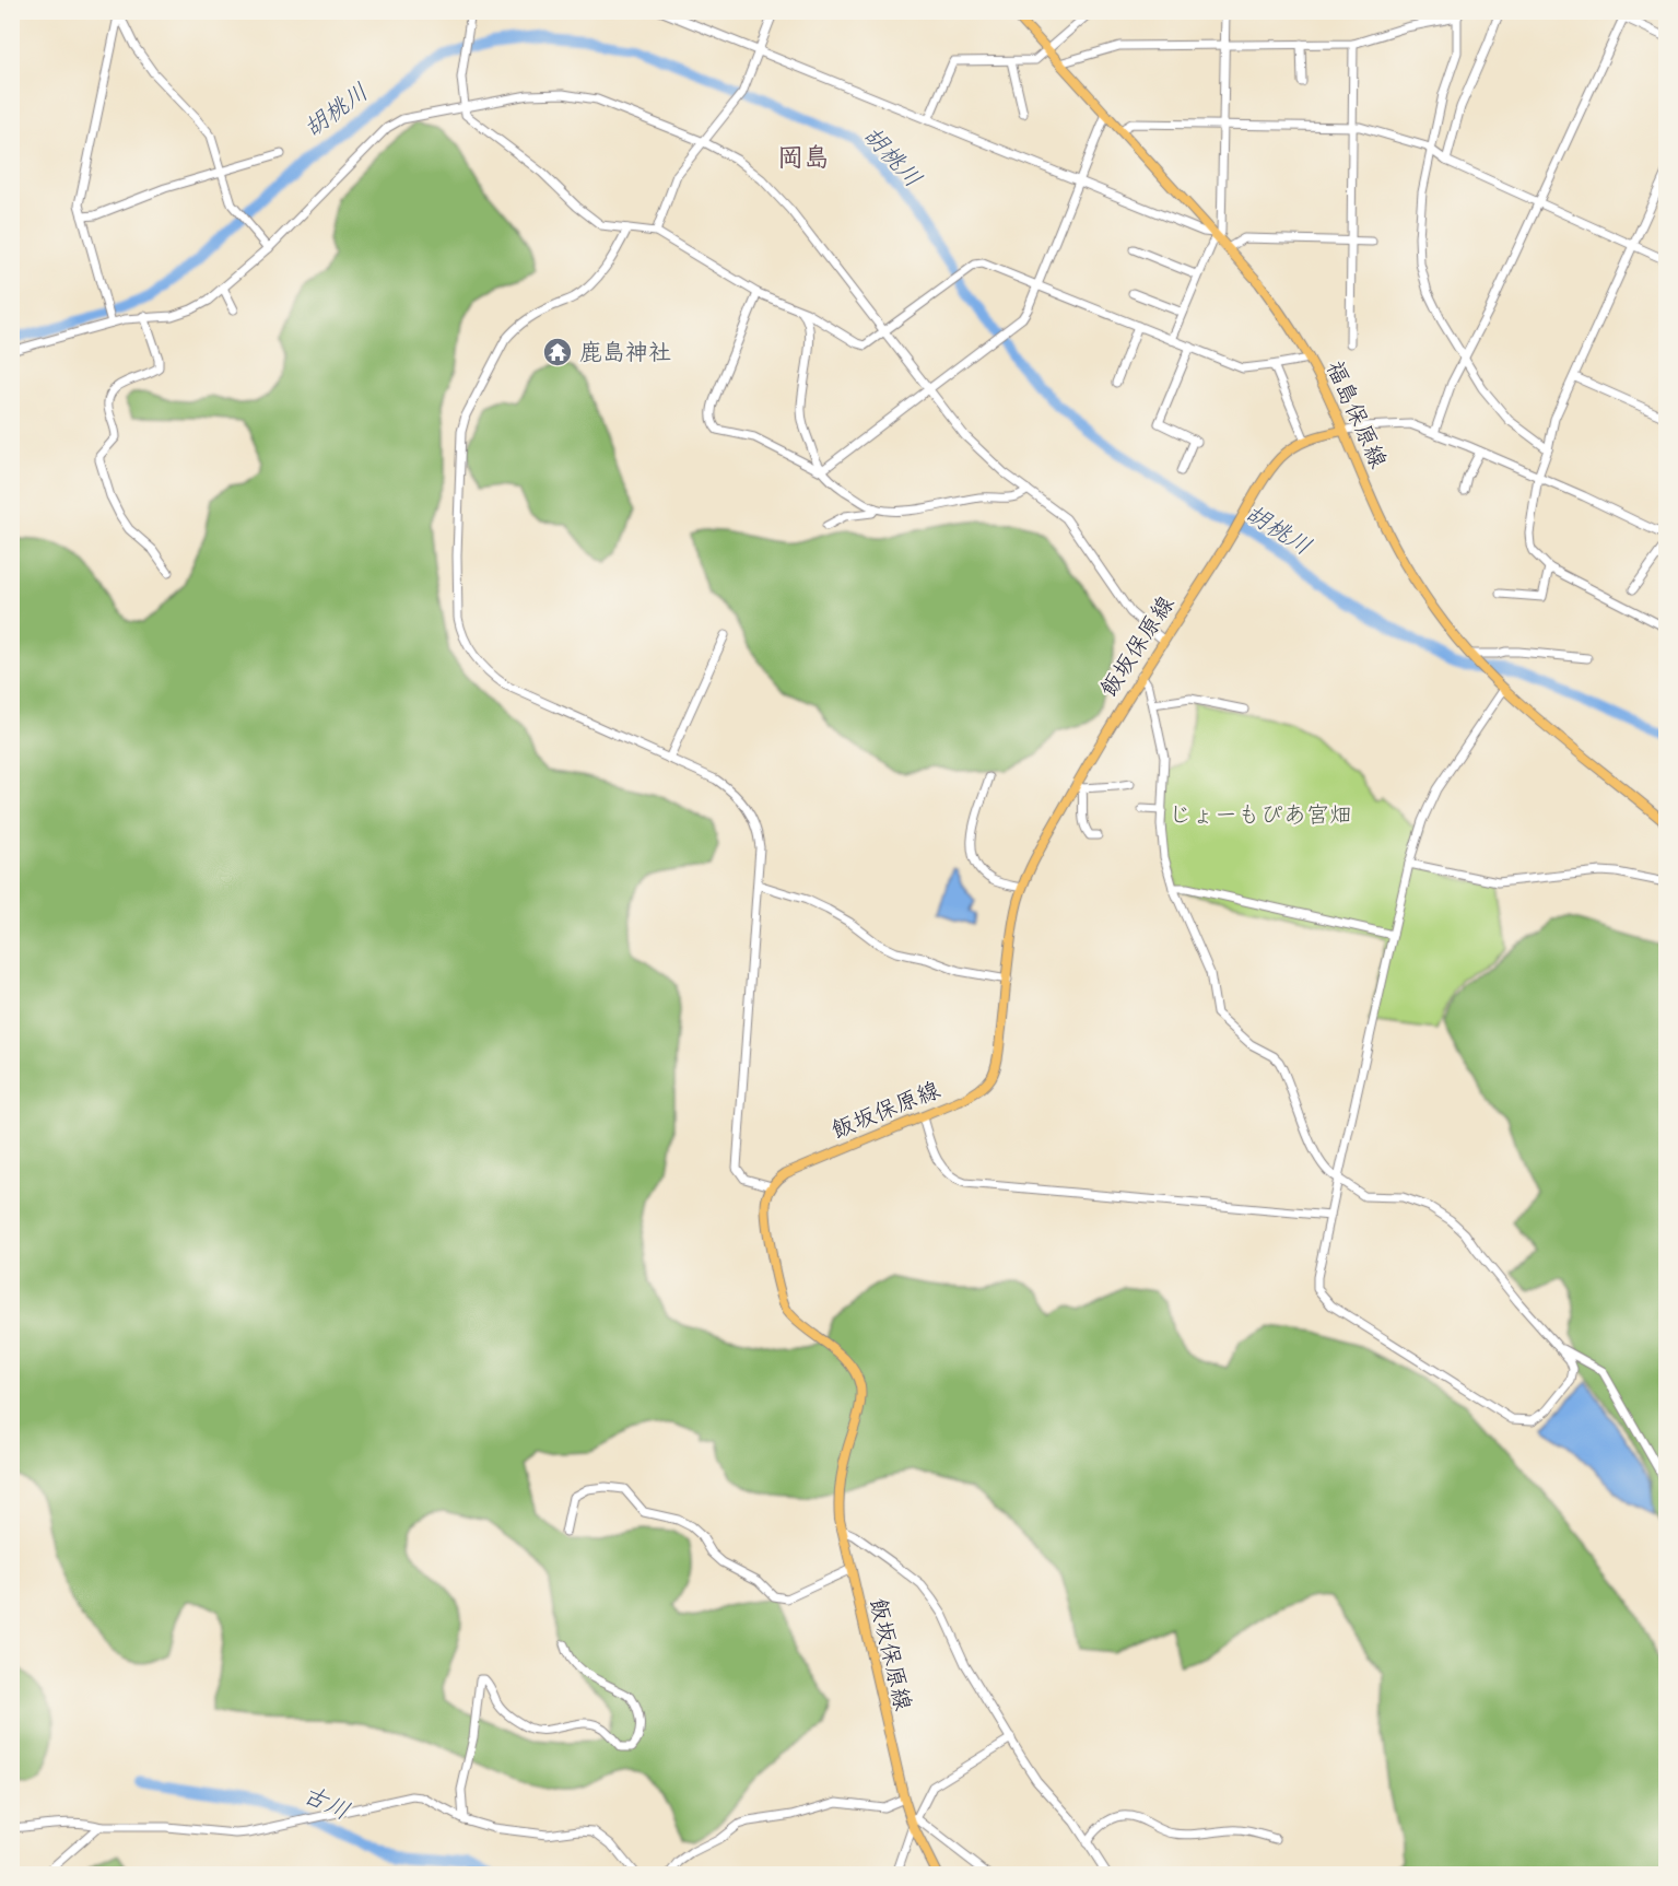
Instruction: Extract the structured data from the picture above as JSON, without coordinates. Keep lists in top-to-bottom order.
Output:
{
  "streets": {
    "main road": ["福島保原線", "飯坂保原線"]
  },
  "crossings": [
    ["福島保原線", "飯坂保原線"]
  ],
  "districts": ["岡島"],
  "water": ["胡桃川", "古川"],
  "parks": ["じょーもぴあ宮畑"],
  "places": {
    "temple": ["鹿島神社"]
  }
}
